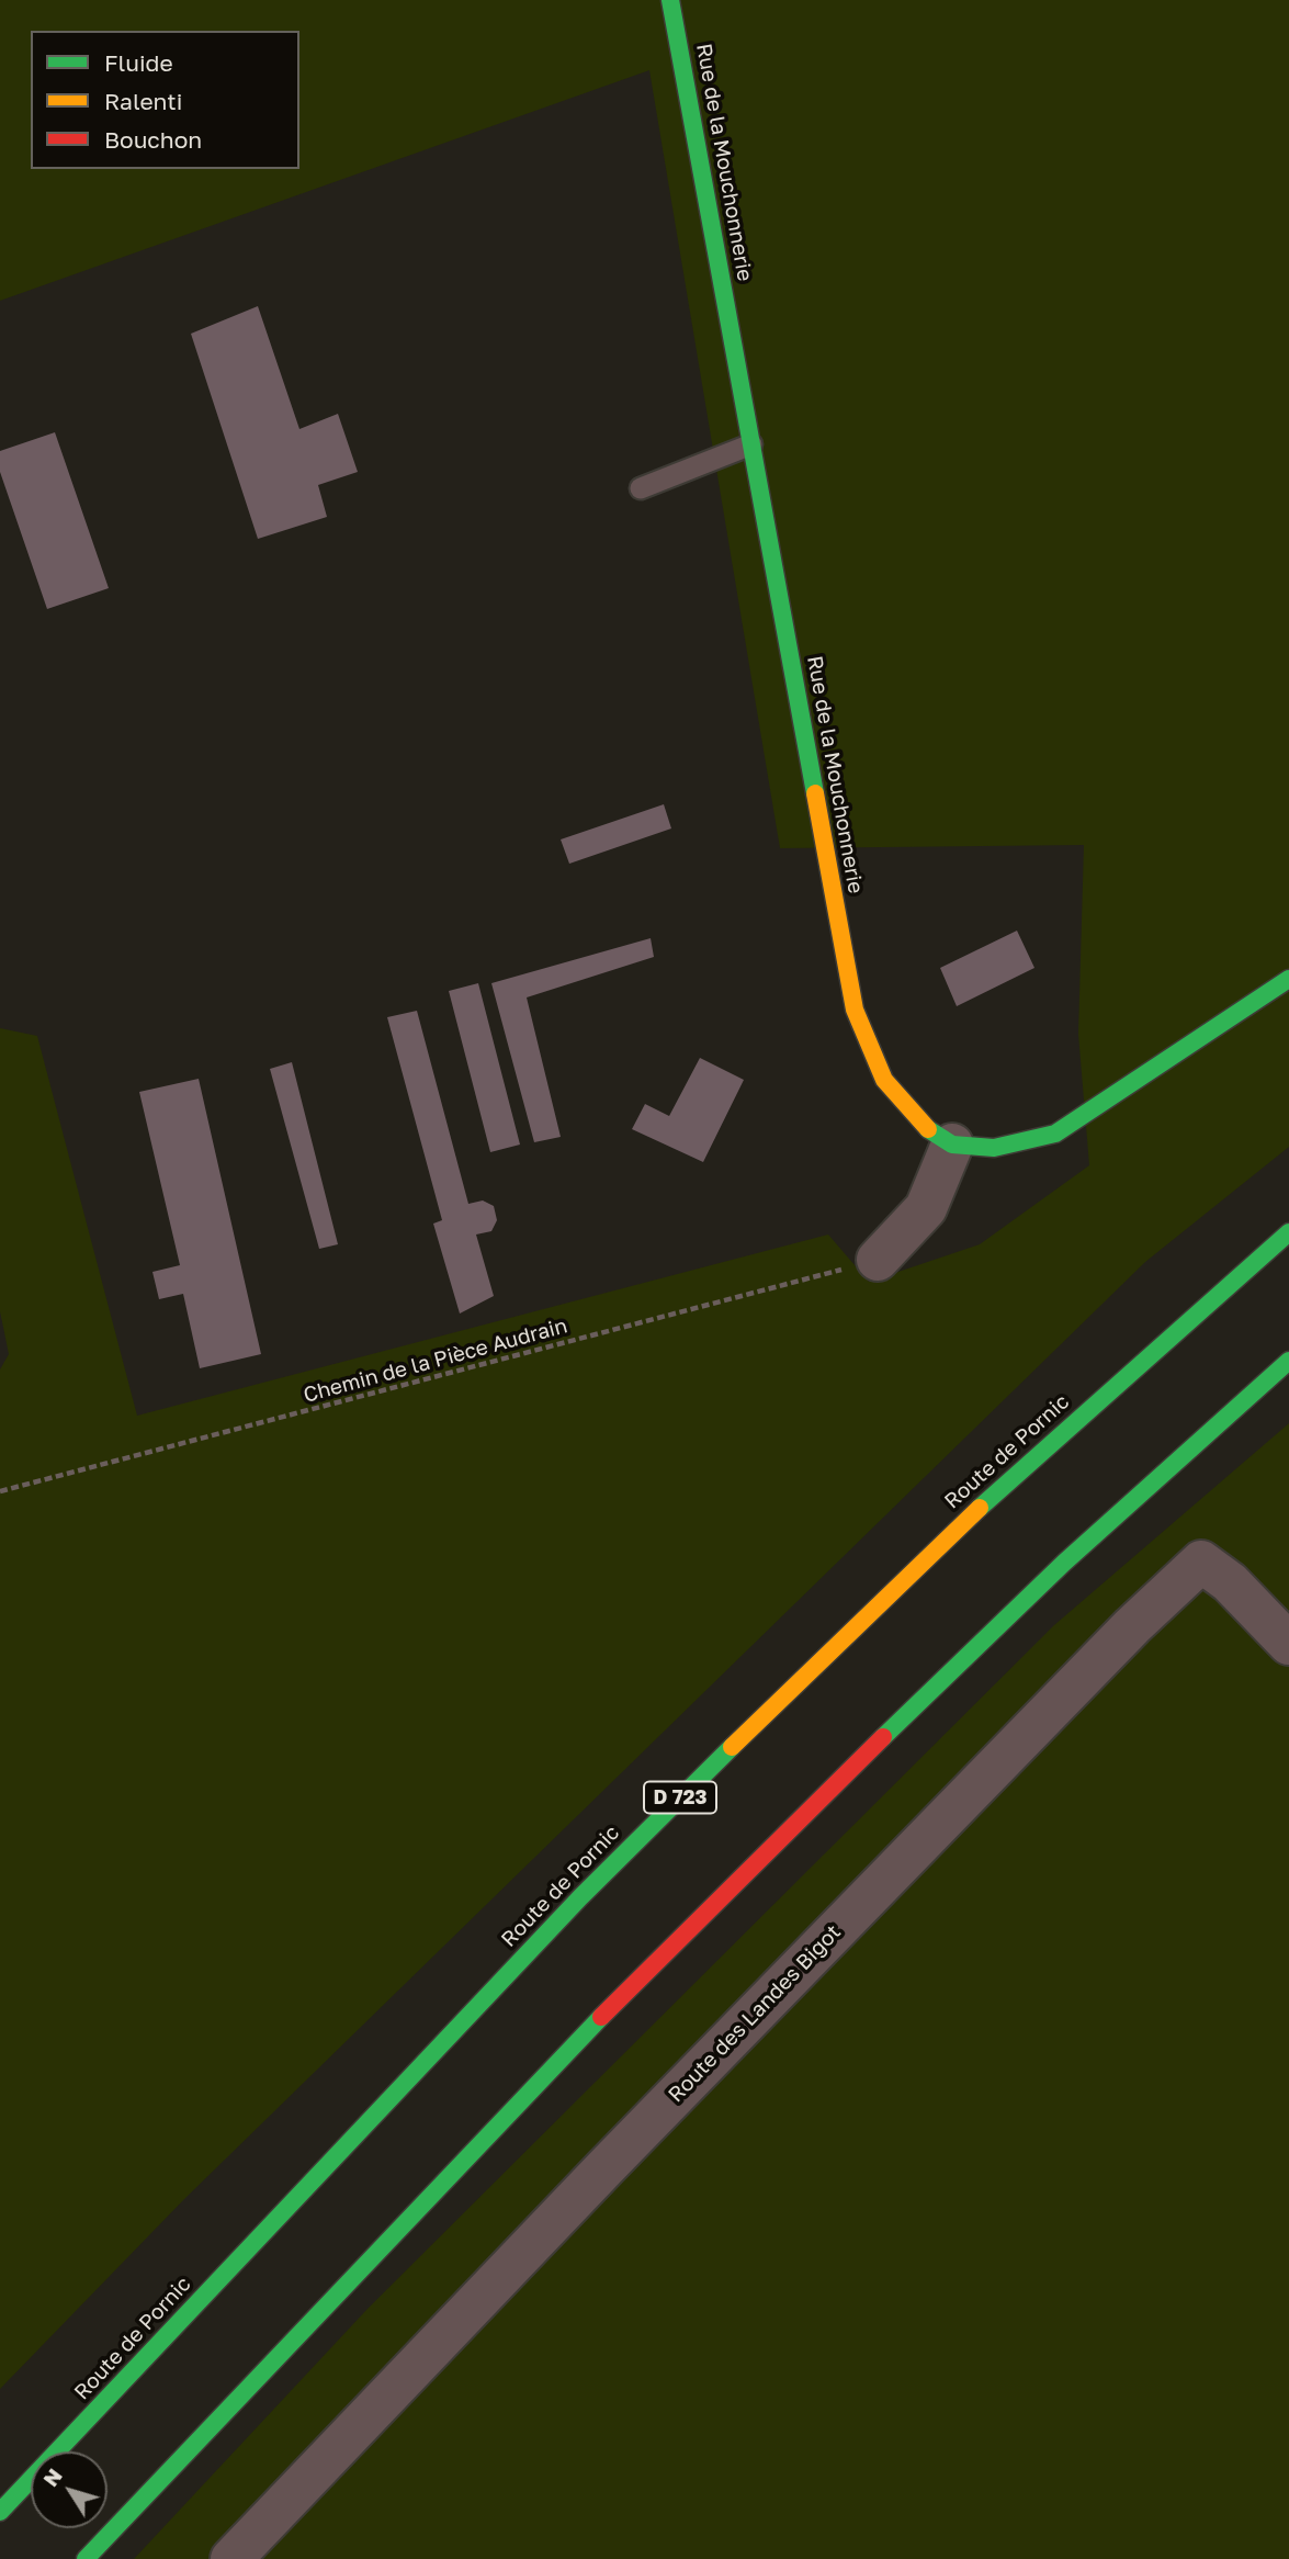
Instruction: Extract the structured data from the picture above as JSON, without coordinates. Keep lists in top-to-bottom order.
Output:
{
  "streets": {
    "main road": ["Rue de la Mouchonnerie", "Route de Pornic", "D 723"],
    "street": ["Route des Landes Bigot"],
    "path": ["Chemin de la Pièce Audrain"]
  },
  "legend": ["Fluide", "Ralenti", "Bouchon"],
  "north": "top left"
}
